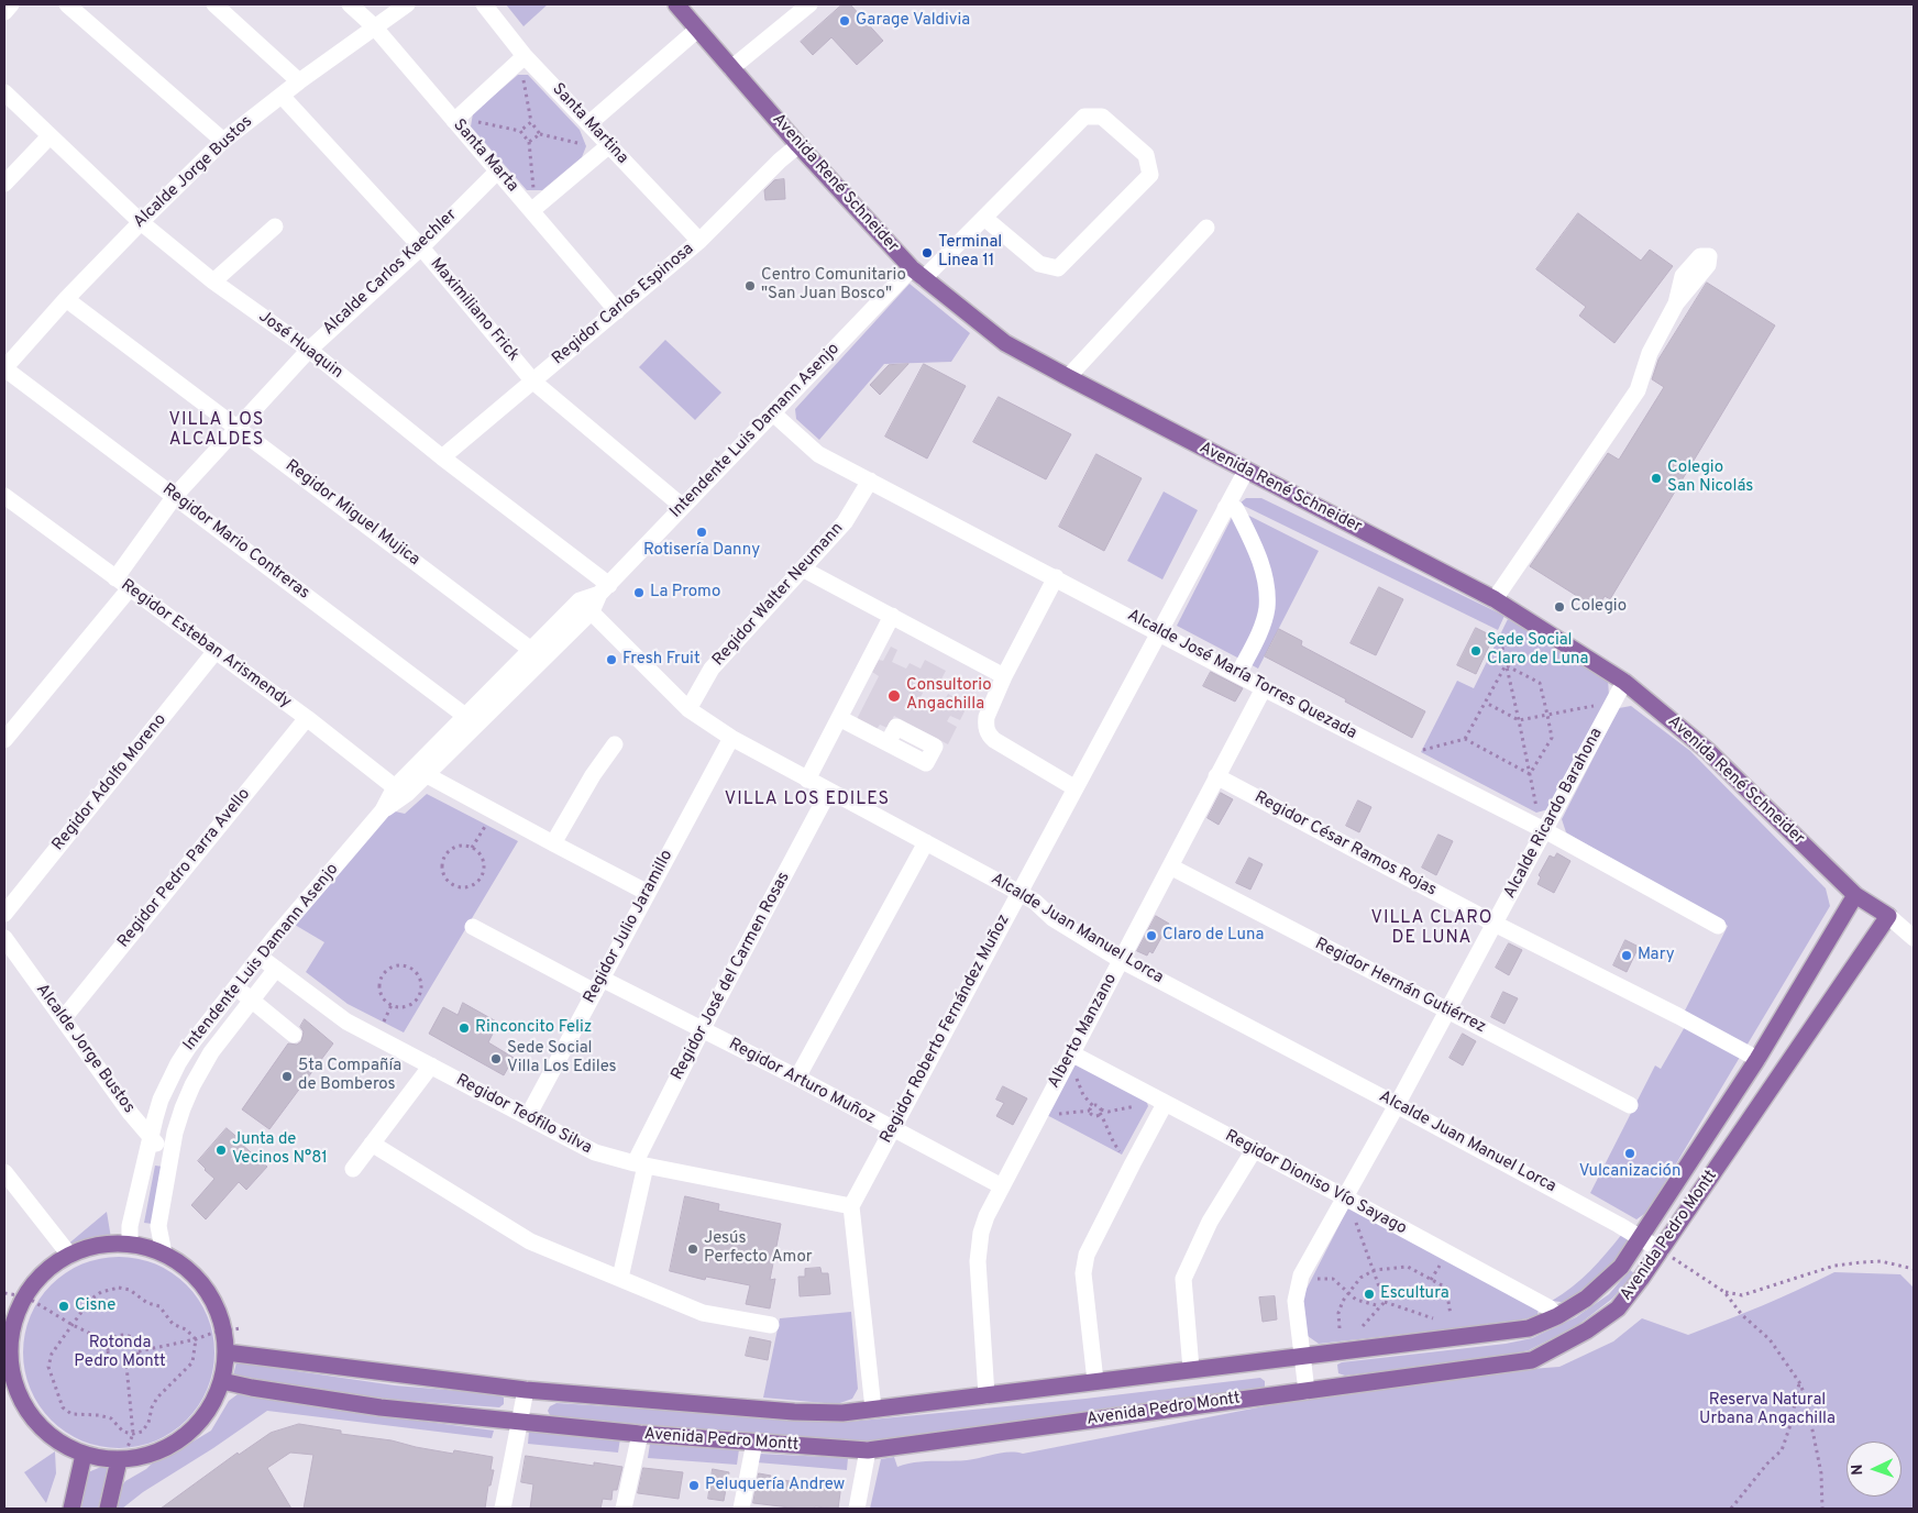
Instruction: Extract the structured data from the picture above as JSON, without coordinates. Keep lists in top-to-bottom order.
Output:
{
  "streets": {
    "main road": ["Avenida René Schneider", "Avenida Pedro Montt"],
    "street": [
      "Santa Martina",
      "Santa Marta",
      "Alcalde Jorge Bustos",
      "Alcalde Carlos Kaechler",
      "Regidor Carlos Espinosa",
      "Maximiliano Frick",
      "José Huaquin",
      "Intendente Luis Damann Asenjo",
      "Regidor Miguel Mujica",
      "Regidor Mario Contreras",
      "Regidor Walter Neumann",
      "Regidor Esteban Arismendy",
      "Alcalde José María Torres Quezada",
      "Regidor Adolfo Moreno",
      "Alcalde Ricardo Barahona",
      "Regidor César Ramos Rojas",
      "Regidor Pedro Parra Avello",
      "Regidor Julio Jaramillo",
      "Alcalde Juan Manuel Lorca",
      "Regidor José del Carmen Rosas",
      "Regidor Hernán Gutiérrez",
      "Regidor Roberto Fernández Muñoz",
      "Alberto Manzano",
      "Regidor Arturo Muñoz",
      "Regidor Teófilo Silva",
      "Regidor Dioniso Vío Sayago"
    ]
  },
  "crossings": [
    ["Santa Martina", "Regidor Carlos Espinosa"],
    ["Santa Marta", "Alcalde Jorge Bustos"],
    ["Santa Marta", "Alcalde Carlos Kaechler"],
    ["Santa Marta", "Regidor Carlos Espinosa"],
    ["Alcalde Jorge Bustos", "Maximiliano Frick"],
    ["Alcalde Jorge Bustos", "José Huaquin"],
    ["Alcalde Jorge Bustos", "Intendente Luis Damann Asenjo"],
    ["Alcalde Jorge Bustos", "Regidor Miguel Mujica"],
    ["Alcalde Jorge Bustos", "Regidor Mario Contreras"],
    ["Alcalde Jorge Bustos", "Regidor Pedro Parra Avello"],
    ["Avenida René Schneider", "Regidor Carlos Espinosa"],
    ["Avenida René Schneider", "Intendente Luis Damann Asenjo"],
    ["Avenida René Schneider", "Alcalde Ricardo Barahona"],
    ["Avenida René Schneider", "Regidor Roberto Fernández Muñoz"],
    ["Avenida René Schneider", "Avenida Pedro Montt"],
    ["Alcalde Carlos Kaechler", "Maximiliano Frick"],
    ["Alcalde Carlos Kaechler", "José Huaquin"],
    ["Alcalde Carlos Kaechler", "Regidor Miguel Mujica"],
    ["Alcalde Carlos Kaechler", "Regidor Mario Contreras"],
    ["Alcalde Carlos Kaechler", "Regidor Esteban Arismendy"],
    ["Regidor Carlos Espinosa", "Maximiliano Frick"],
    ["Regidor Carlos Espinosa", "José Huaquin"],
    ["Maximiliano Frick", "Intendente Luis Damann Asenjo"],
    ["José Huaquin", "Intendente Luis Damann Asenjo"],
    ["Intendente Luis Damann Asenjo", "Regidor Miguel Mujica"],
    ["Intendente Luis Damann Asenjo", "Regidor Mario Contreras"],
    ["Intendente Luis Damann Asenjo", "Regidor Esteban Arismendy"],
    ["Intendente Luis Damann Asenjo", "Alcalde José María Torres Quezada"],
    ["Intendente Luis Damann Asenjo", "Alcalde Juan Manuel Lorca"],
    ["Intendente Luis Damann Asenjo", "Regidor Teófilo Silva"],
    ["Regidor Walter Neumann", "Alcalde José María Torres Quezada"],
    ["Regidor Walter Neumann", "Alcalde Juan Manuel Lorca"],
    ["Regidor Esteban Arismendy", "Regidor Adolfo Moreno"],
    ["Regidor Esteban Arismendy", "Regidor Pedro Parra Avello"],
    ["Alcalde José María Torres Quezada", "Alcalde Ricardo Barahona"],
    ["Alcalde José María Torres Quezada", "Regidor Roberto Fernández Muñoz"],
    ["Alcalde José María Torres Quezada", "Alberto Manzano"],
    ["Alcalde Ricardo Barahona", "Regidor César Ramos Rojas"],
    ["Alcalde Ricardo Barahona", "Alcalde Juan Manuel Lorca"],
    ["Alcalde Ricardo Barahona", "Regidor Hernán Gutiérrez"],
    ["Alcalde Ricardo Barahona", "Regidor Dioniso Vío Sayago"],
    ["Alcalde Ricardo Barahona", "Avenida Pedro Montt"],
    ["Regidor César Ramos Rojas", "Alberto Manzano"],
    ["Regidor César Ramos Rojas", "Avenida Pedro Montt"],
    ["Regidor Julio Jaramillo", "Alcalde Juan Manuel Lorca"],
    ["Regidor Julio Jaramillo", "Regidor Arturo Muñoz"],
    ["Regidor Julio Jaramillo", "Regidor Teófilo Silva"],
    ["Alcalde Juan Manuel Lorca", "Regidor José del Carmen Rosas"],
    ["Alcalde Juan Manuel Lorca", "Regidor Roberto Fernández Muñoz"],
    ["Alcalde Juan Manuel Lorca", "Alberto Manzano"],
    ["Alcalde Juan Manuel Lorca", "Avenida Pedro Montt"],
    ["Regidor José del Carmen Rosas", "Regidor Arturo Muñoz"],
    ["Regidor José del Carmen Rosas", "Regidor Teófilo Silva"],
    ["Regidor Hernán Gutiérrez", "Alberto Manzano"],
    ["Regidor Roberto Fernández Muñoz", "Regidor Arturo Muñoz"],
    ["Regidor Roberto Fernández Muñoz", "Regidor Teófilo Silva"],
    ["Alberto Manzano", "Regidor Arturo Muñoz"],
    ["Alberto Manzano", "Regidor Dioniso Vío Sayago"],
    ["Alberto Manzano", "Avenida Pedro Montt"],
    ["Regidor Dioniso Vío Sayago", "Avenida Pedro Montt"]
  ],
  "districts": ["VILLA LOS ALCALDES", "VILLA LOS EDILES", "VILLA CLARO DE LUNA"],
  "parks": ["Rotonda Pedro Montt", "Reserva Natural Urbana Angachilla"],
  "places": [
    "Garage Valdivia",
    "Terminal Linea 11",
    "Centro Comunitario \"San Juan Bosco\"",
    "Colegio San Nicolás",
    "Rotisería Danny",
    "La Promo",
    "Colegio",
    "Sede Social Claro de Luna",
    "Fresh Fruit",
    "Consultorio Angachilla",
    "Claro de Luna",
    "Mary",
    "Rinconcito Feliz",
    "Sede Social Villa Los Ediles",
    "5ta Compañía de Bomberos",
    "Junta de Vecinos N°81",
    "Vulcanización",
    "Jesús Perfecto Amor",
    "Escultura",
    "Cisne",
    "Peluquería Andrew"
  ],
  "north": "left"
}
